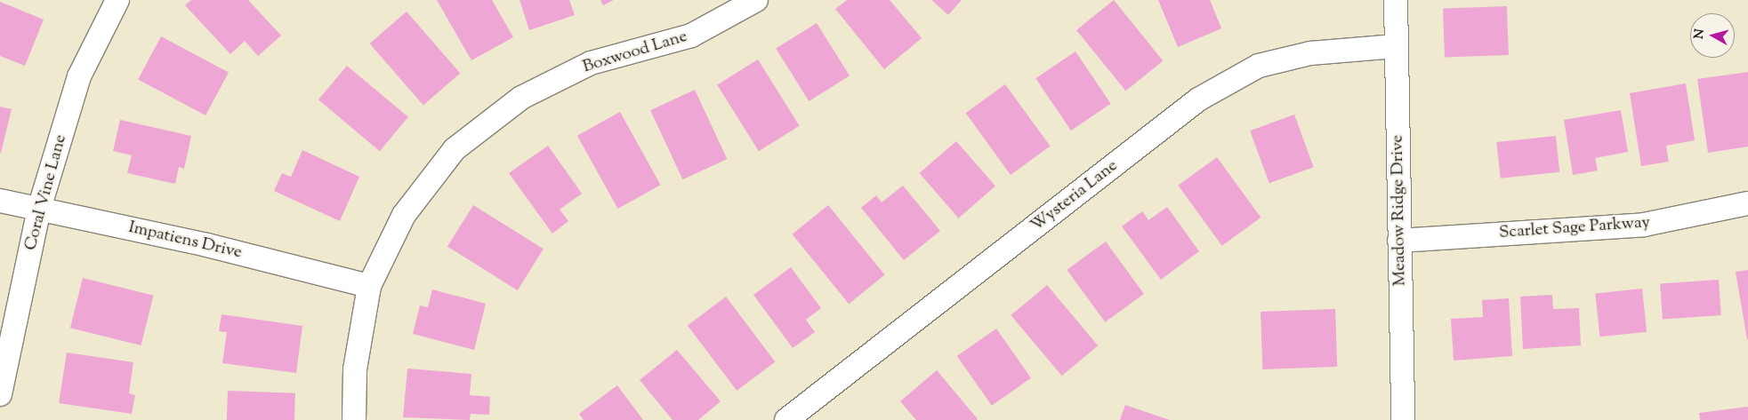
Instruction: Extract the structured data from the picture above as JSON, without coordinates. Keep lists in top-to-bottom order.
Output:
{
  "streets": {
    "street": [
      "Boxwood Lane",
      "Coral Vine Lane",
      "Wysteria Lane",
      "Meadow Ridge Drive",
      "Scarlet Sage Parkway",
      "Impatiens Drive"
    ]
  },
  "crossings": [
    ["Boxwood Lane", "Impatiens Drive"],
    ["Coral Vine Lane", "Impatiens Drive"],
    ["Wysteria Lane", "Meadow Ridge Drive"],
    ["Meadow Ridge Drive", "Scarlet Sage Parkway"]
  ],
  "north": "left"
}
